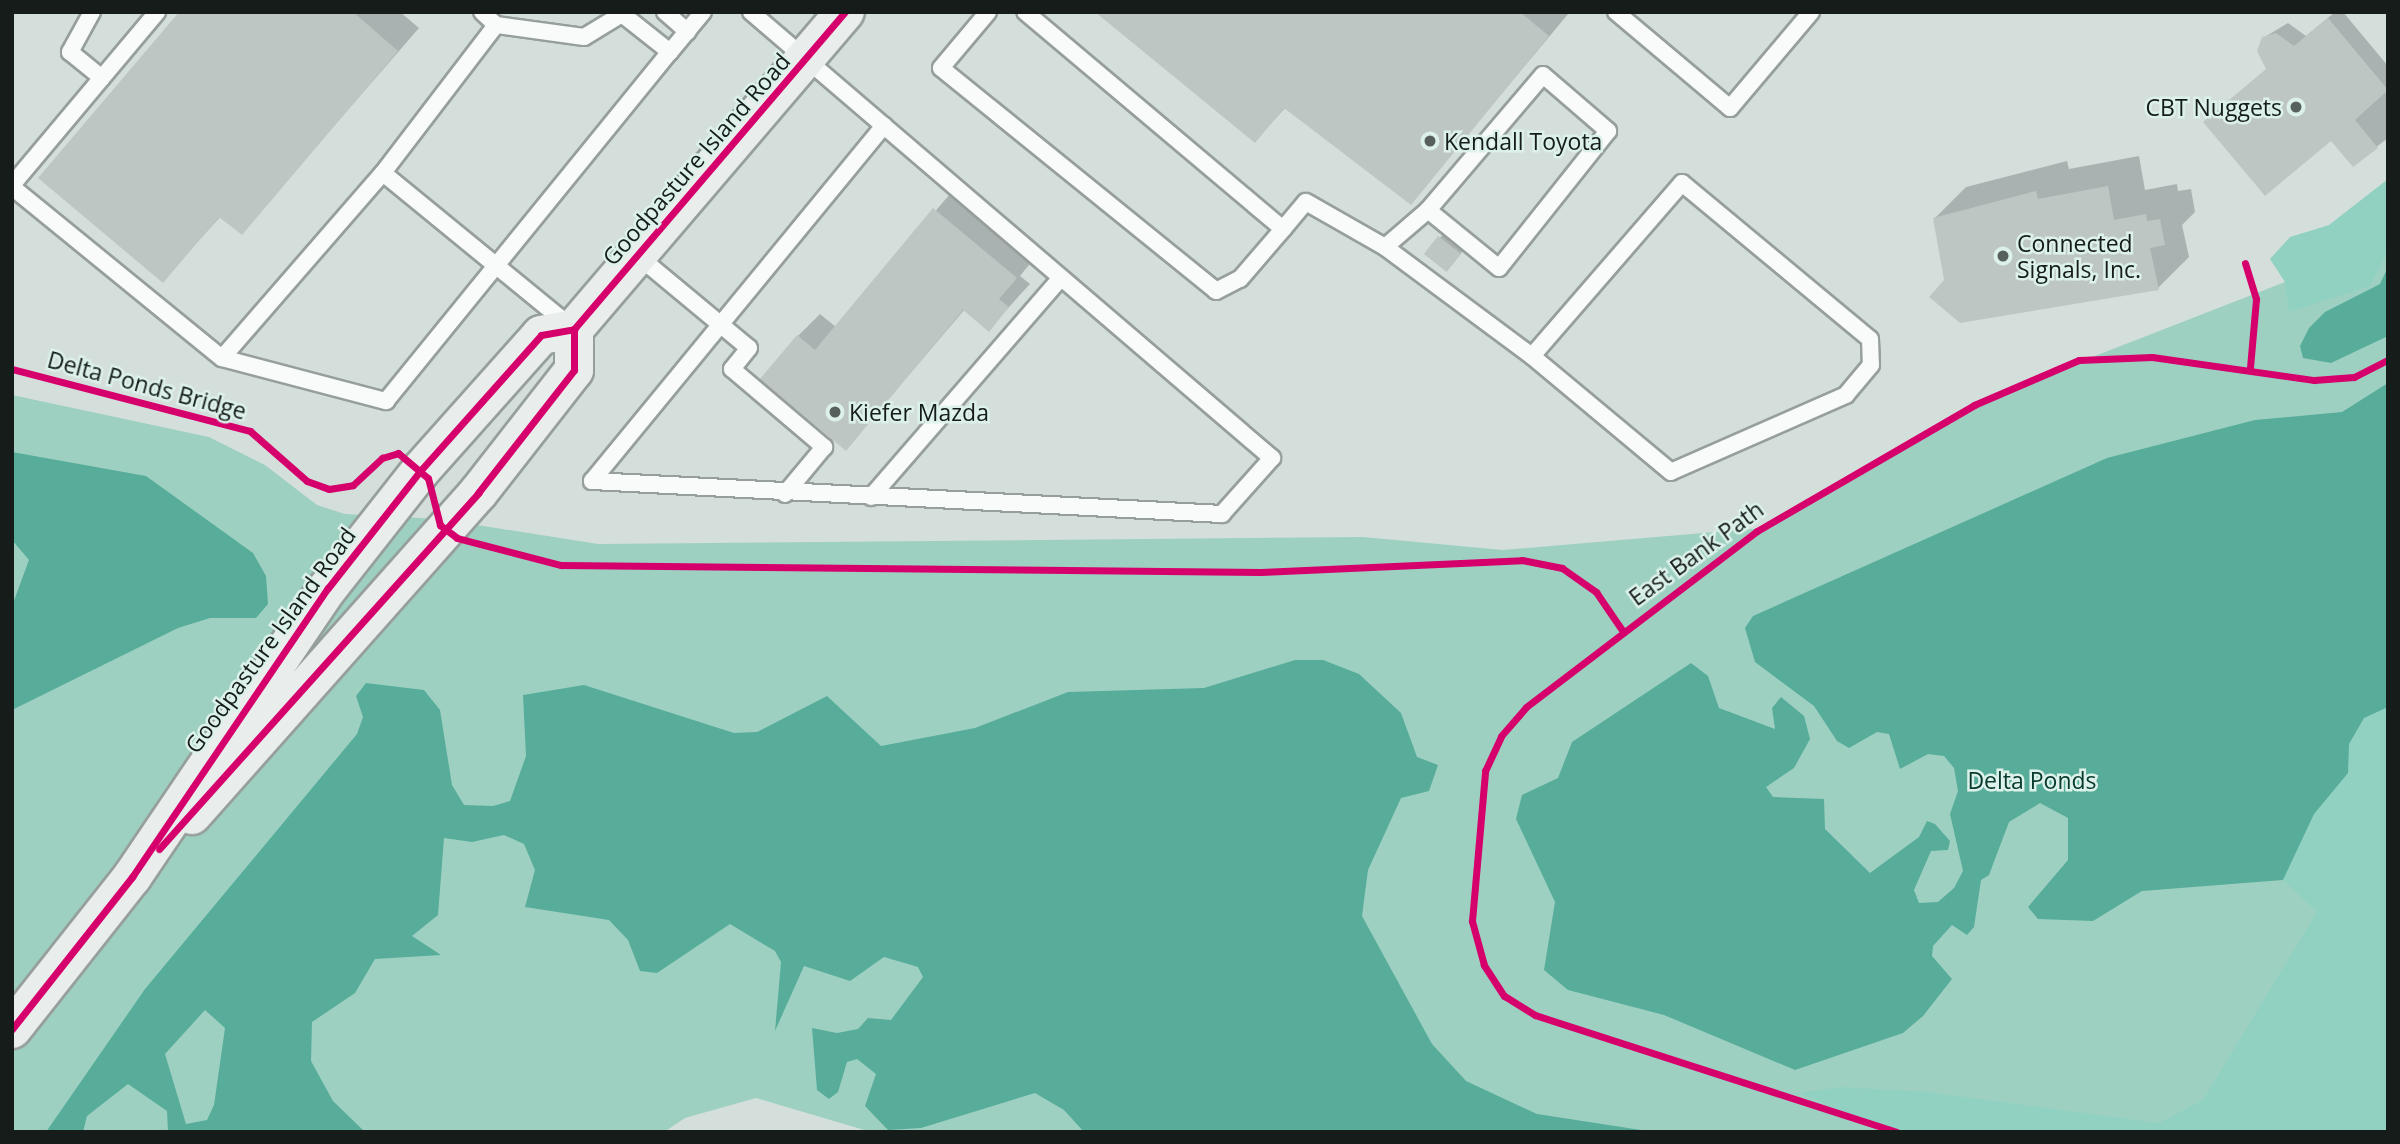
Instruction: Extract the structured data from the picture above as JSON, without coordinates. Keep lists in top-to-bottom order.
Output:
{
  "streets": {
    "main road": ["Goodpasture Island Road"],
    "cycle path": ["Delta Ponds Bridge", "East Bank Path"]
  },
  "parks": ["Delta Ponds"],
  "places": [
    "CBT Nuggets",
    "Kendall Toyota",
    "Connected Signals, Inc.",
    "Kiefer Mazda"
  ]
}
